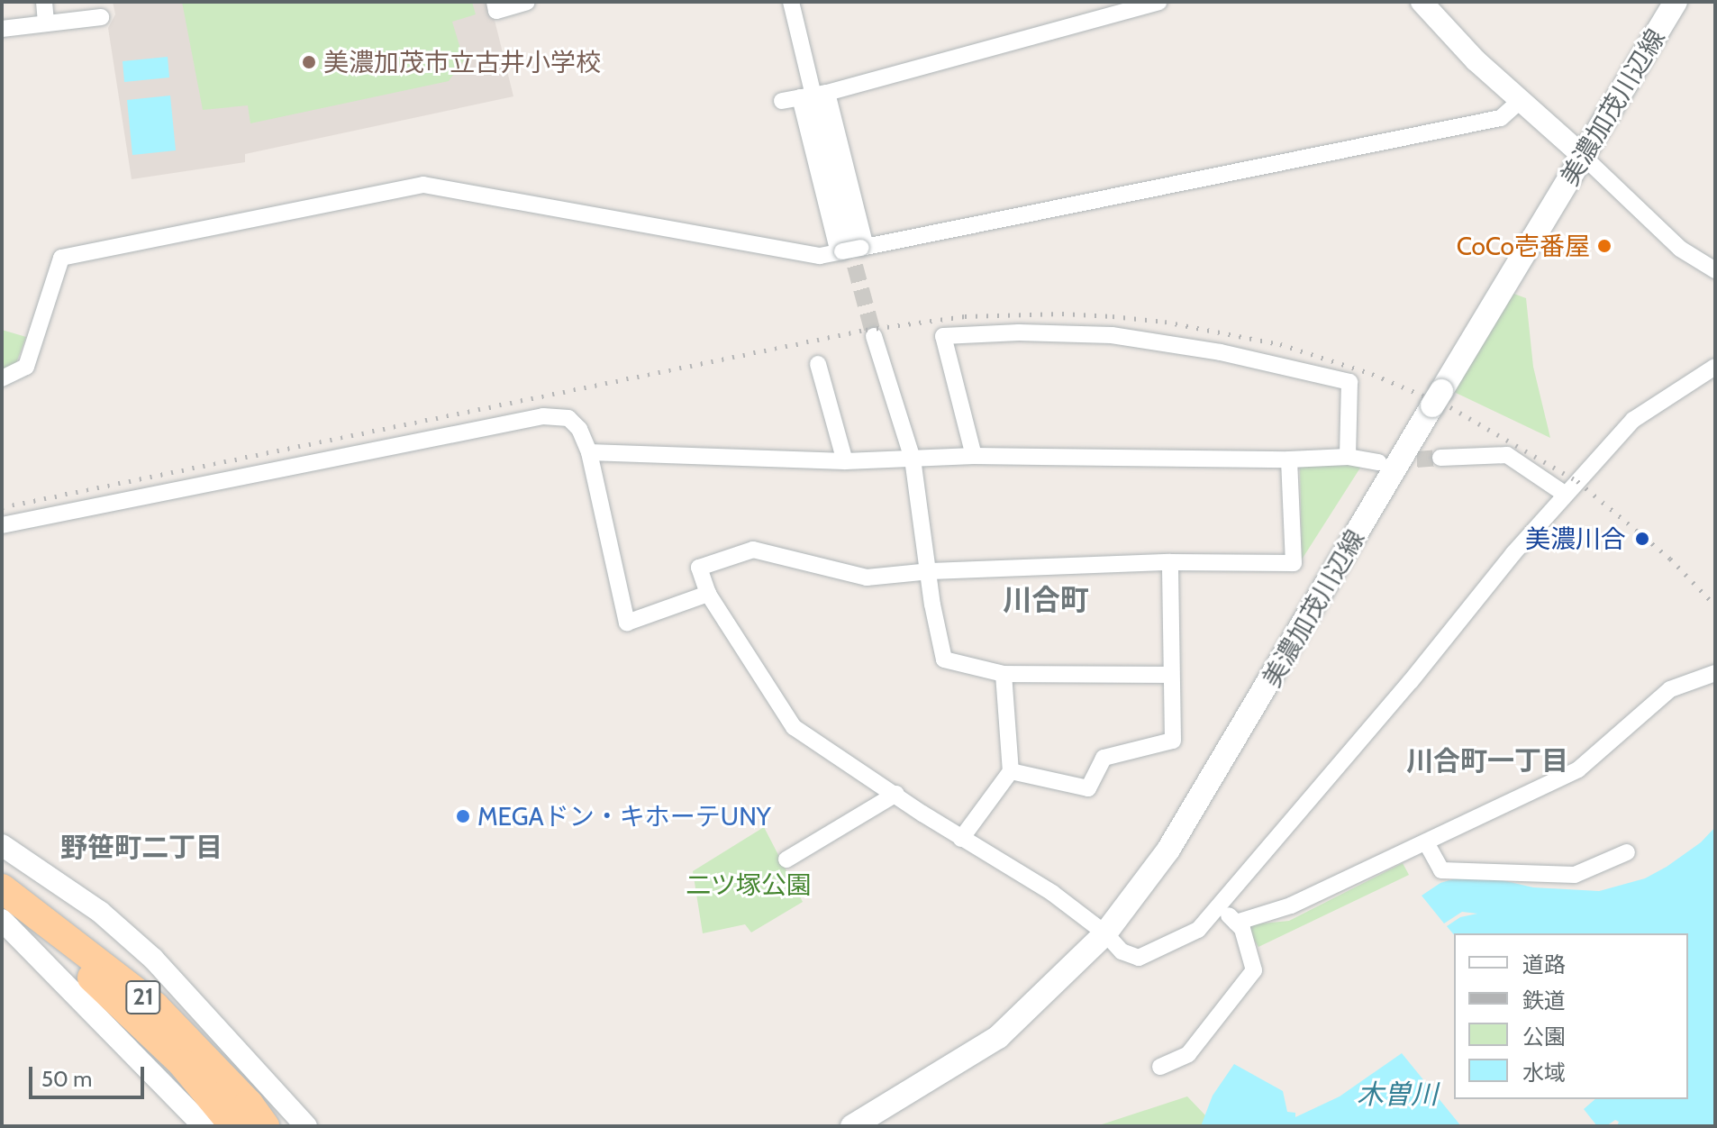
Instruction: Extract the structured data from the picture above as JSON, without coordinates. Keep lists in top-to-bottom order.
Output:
{
  "streets": {
    "highway": ["21"],
    "main road": ["美濃加茂川辺線"]
  },
  "districts": ["川合町", "川合町一丁目", "野笹町二丁目"],
  "water": ["木曽川"],
  "parks": ["二ツ塚公園"],
  "places": [
    "美濃加茂市立古井小学校",
    "CoCo壱番屋",
    "美濃川合",
    "MEGAドン・キホーテUNY"
  ],
  "legend": [
    "道路",
    "鉄道",
    "公園",
    "水域"
  ],
  "scale_bar": "50 m"
}
